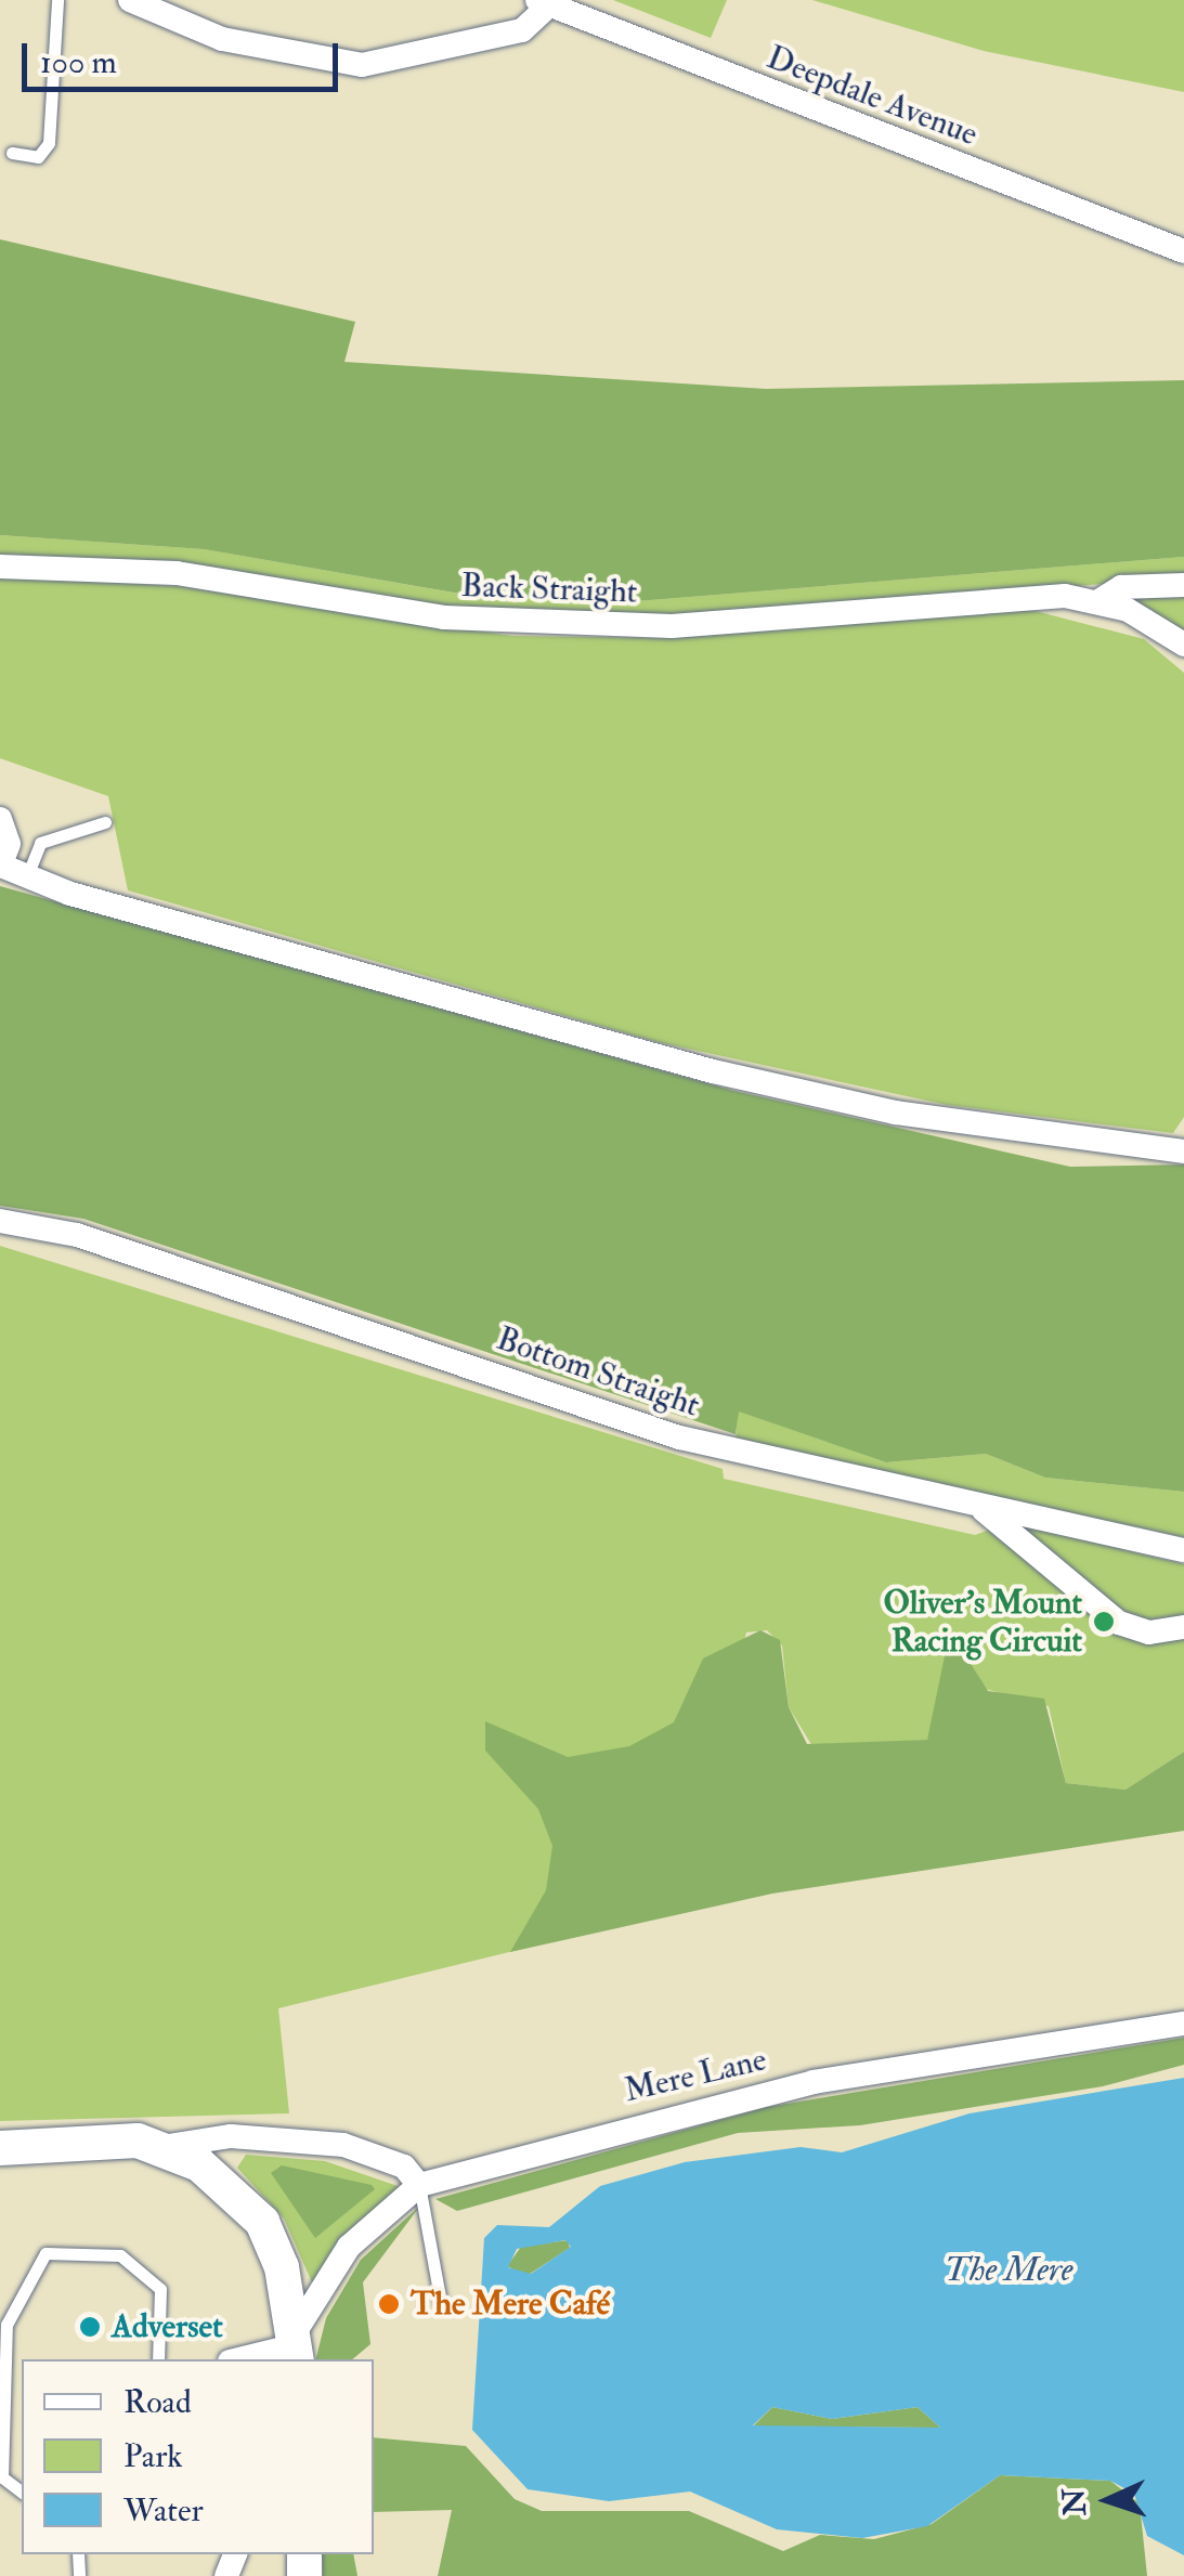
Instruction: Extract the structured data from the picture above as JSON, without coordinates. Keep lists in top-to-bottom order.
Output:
{
  "streets": {
    "street": [
      "Deepdale Avenue",
      "Back Straight",
      "Bottom Straight",
      "Mere Lane"
    ]
  },
  "water": ["The Mere"],
  "places": ["Oliver's Mount Racing Circuit", "The Mere Café", "Adverset"],
  "legend": ["Road", "Park", "Water"],
  "scale_bar": "100 m",
  "north": "left"
}
